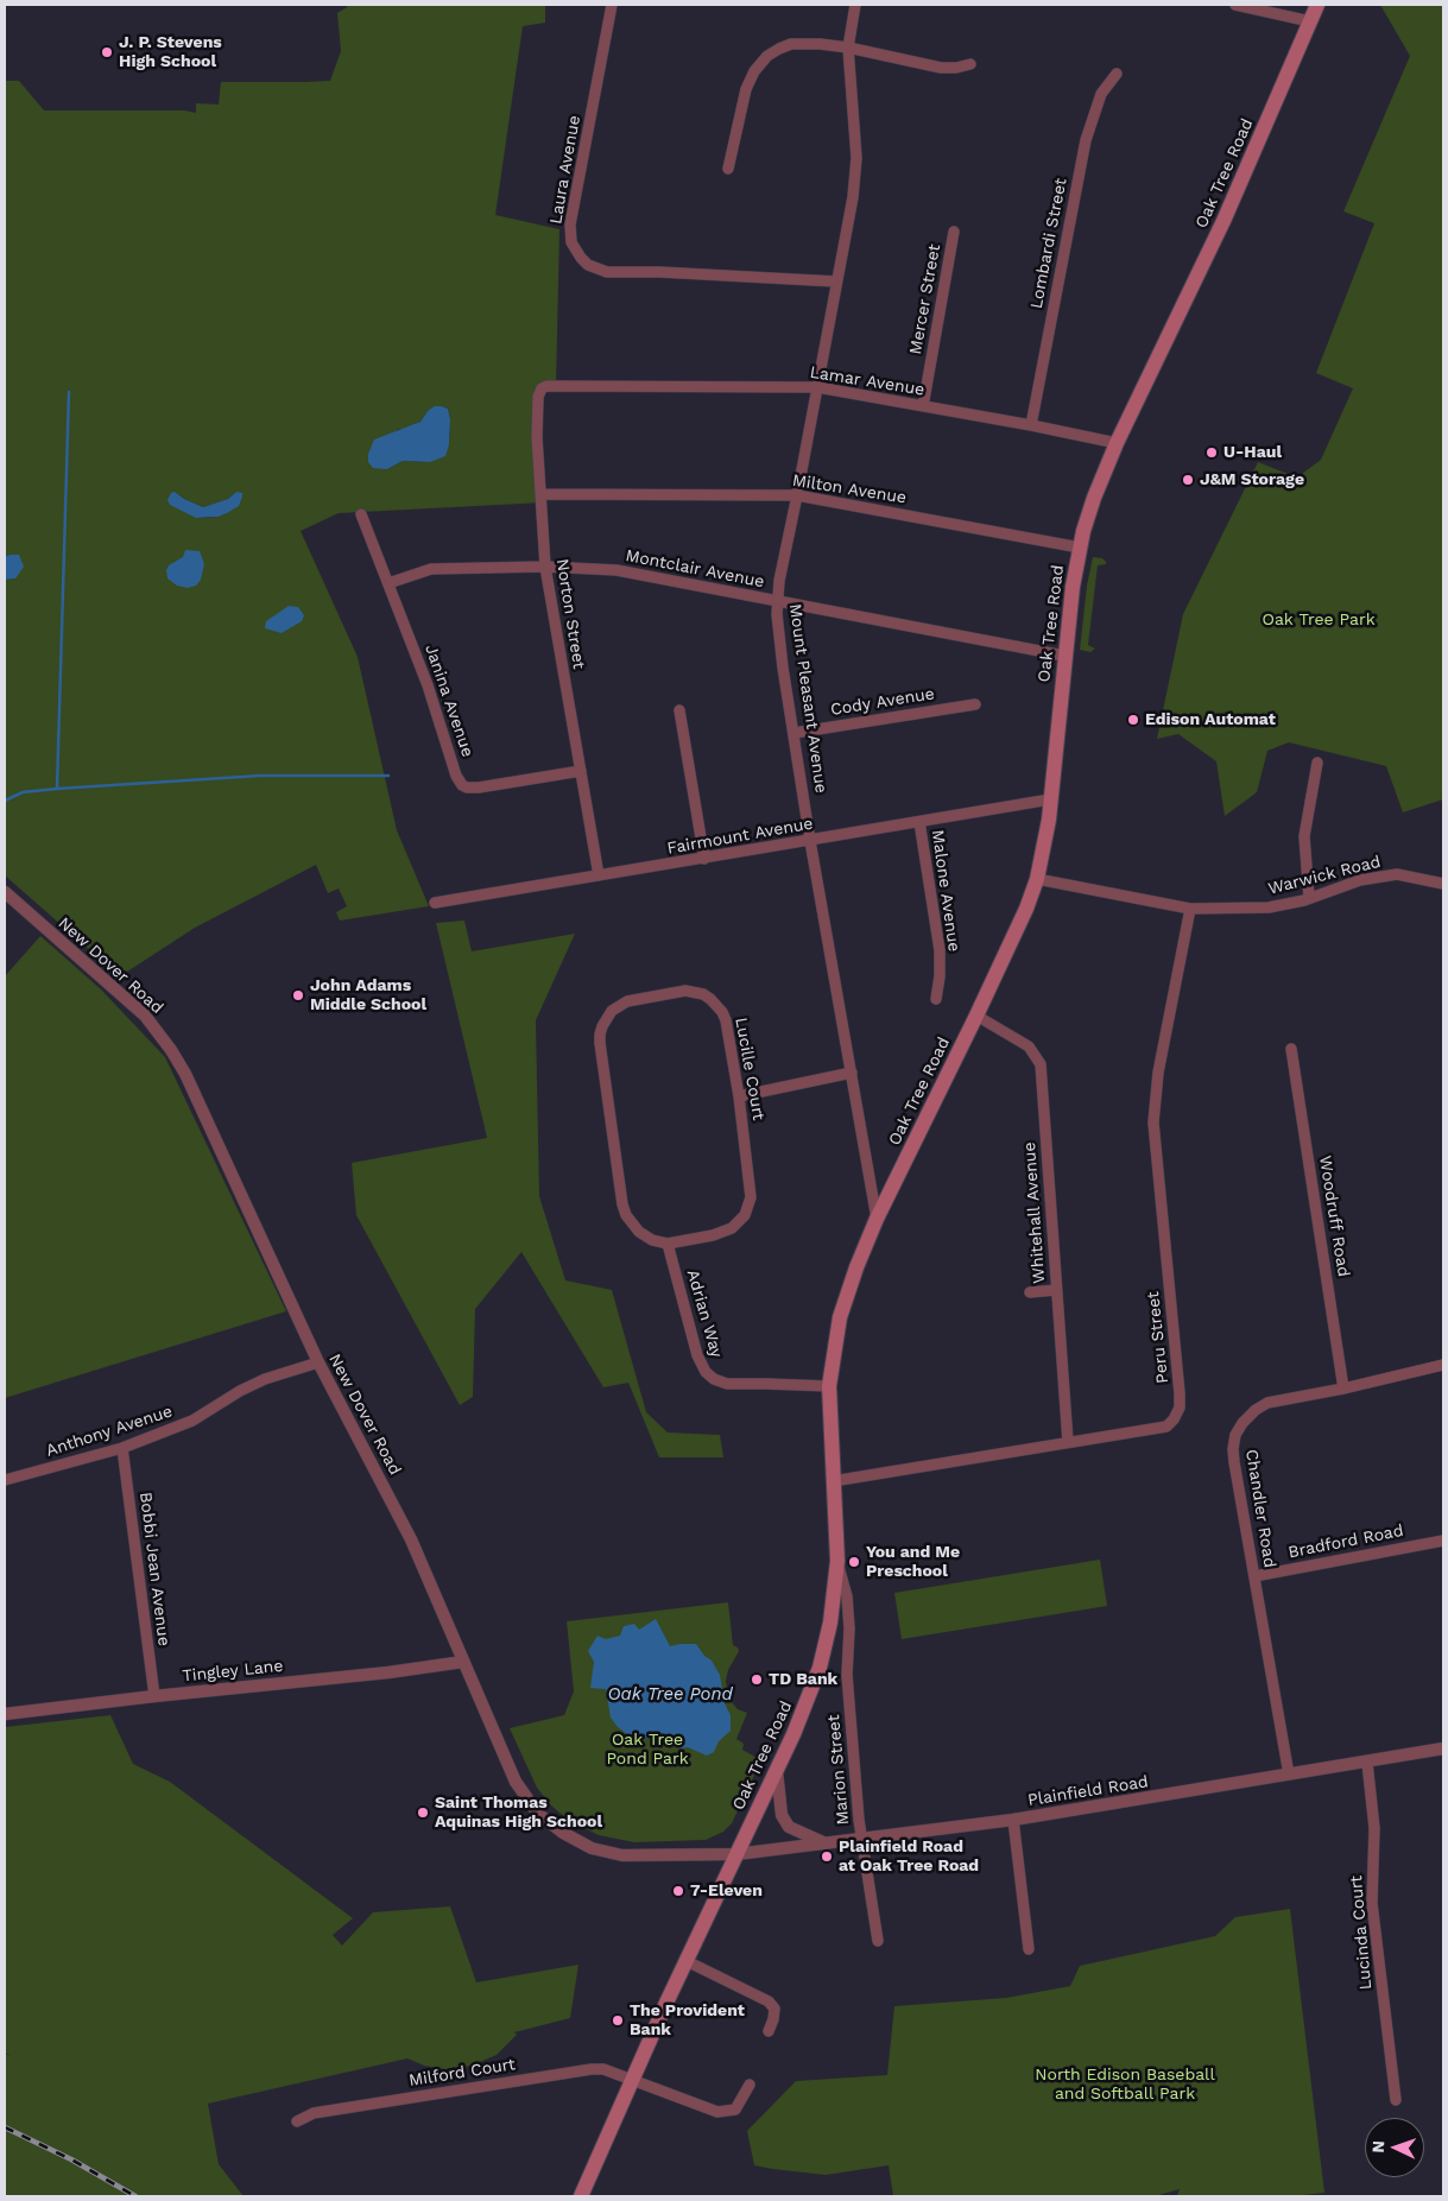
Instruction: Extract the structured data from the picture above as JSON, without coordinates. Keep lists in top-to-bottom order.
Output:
{
  "streets": {
    "main road": ["Oak Tree Road"],
    "street": [
      "Laura Avenue",
      "Lombardi Street",
      "Mercer Street",
      "Lamar Avenue",
      "Milton Avenue",
      "Montclair Avenue",
      "Norton Street",
      "Mount Pleasant Avenue",
      "Janina Avenue",
      "Cody Avenue",
      "Fairmount Avenue",
      "Warwick Road",
      "Malone Avenue",
      "New Dover Road",
      "Lucille Court",
      "Whitehall Avenue",
      "Woodruff Road",
      "Adrian Way",
      "Peru Street",
      "Anthony Avenue",
      "Chandler Road",
      "Bradford Road",
      "Bobbi Jean Avenue",
      "Tingley Lane",
      "Marion Street",
      "Plainfield Road",
      "Lucinda Court",
      "Milford Court"
    ]
  },
  "crossings": [
    ["Laura Avenue", "Mount Pleasant Avenue"],
    ["Oak Tree Road", "Lamar Avenue"],
    ["Oak Tree Road", "Milton Avenue"],
    ["Oak Tree Road", "Montclair Avenue"],
    ["Oak Tree Road", "Mount Pleasant Avenue"],
    ["Oak Tree Road", "Fairmount Avenue"],
    ["Oak Tree Road", "Warwick Road"],
    ["Oak Tree Road", "New Dover Road"],
    ["Oak Tree Road", "Whitehall Avenue"],
    ["Oak Tree Road", "Adrian Way"],
    ["Oak Tree Road", "Peru Street"],
    ["Oak Tree Road", "Marion Street"],
    ["Oak Tree Road", "Plainfield Road"],
    ["Oak Tree Road", "Milford Court"],
    ["Lombardi Street", "Lamar Avenue"],
    ["Mercer Street", "Lamar Avenue"],
    ["Lamar Avenue", "Norton Street"],
    ["Lamar Avenue", "Mount Pleasant Avenue"],
    ["Milton Avenue", "Norton Street"],
    ["Milton Avenue", "Mount Pleasant Avenue"],
    ["Montclair Avenue", "Norton Street"],
    ["Montclair Avenue", "Mount Pleasant Avenue"],
    ["Montclair Avenue", "Janina Avenue"],
    ["Norton Street", "Janina Avenue"],
    ["Norton Street", "Fairmount Avenue"],
    ["Mount Pleasant Avenue", "Cody Avenue"],
    ["Mount Pleasant Avenue", "Fairmount Avenue"],
    ["Fairmount Avenue", "Malone Avenue"],
    ["Warwick Road", "Peru Street"],
    ["New Dover Road", "Anthony Avenue"],
    ["New Dover Road", "Tingley Lane"],
    ["New Dover Road", "Plainfield Road"],
    ["Lucille Court", "Adrian Way"],
    ["Whitehall Avenue", "Peru Street"],
    ["Woodruff Road", "Chandler Road"],
    ["Anthony Avenue", "Bobbi Jean Avenue"],
    ["Chandler Road", "Bradford Road"],
    ["Chandler Road", "Plainfield Road"],
    ["Bobbi Jean Avenue", "Tingley Lane"],
    ["Marion Street", "Plainfield Road"],
    ["Plainfield Road", "Lucinda Court"]
  ],
  "water": ["Oak Tree Pond"],
  "parks": ["Oak Tree Park", "Oak Tree Pond Park", "North Edison Baseball and Softball Park"],
  "places": [
    "J. P. Stevens High School",
    "U-Haul",
    "J&M Storage",
    "Edison Automat",
    "John Adams Middle School",
    "You and Me Preschool",
    "TD Bank",
    "Saint Thomas Aquinas High School",
    "Plainfield Road at Oak Tree Road",
    "7-Eleven",
    "The Provident Bank"
  ],
  "north": "left"
}
